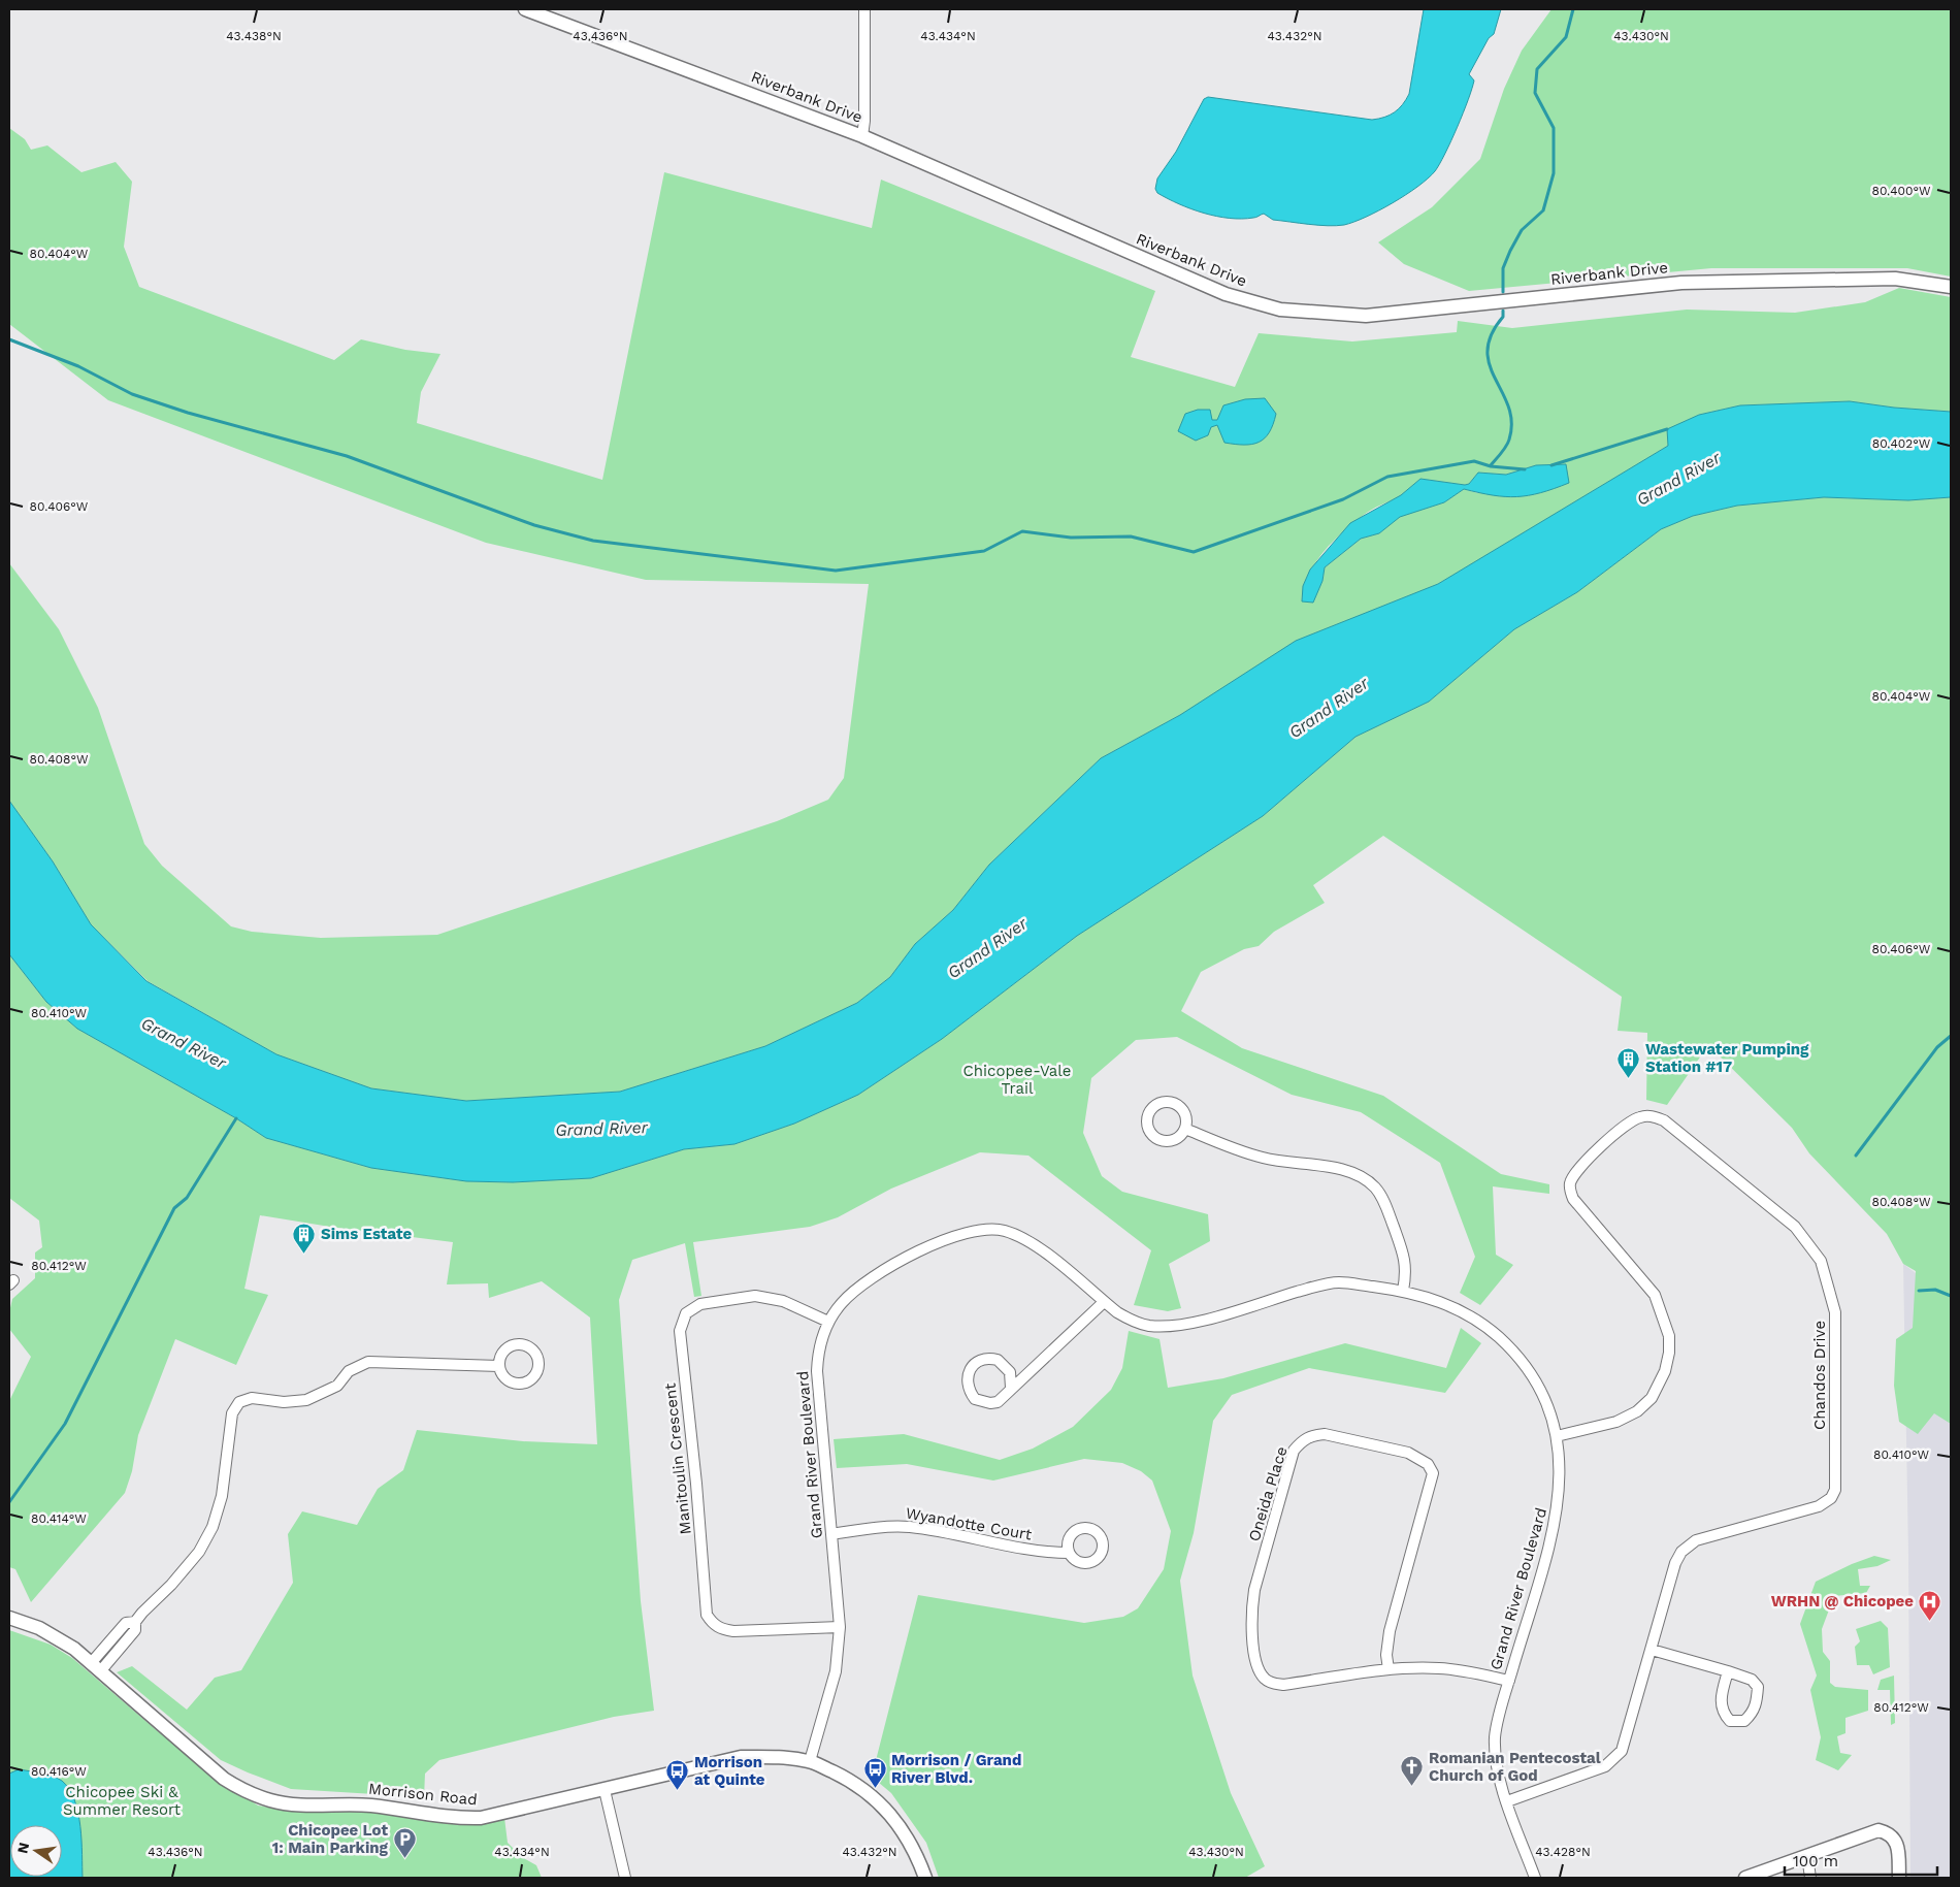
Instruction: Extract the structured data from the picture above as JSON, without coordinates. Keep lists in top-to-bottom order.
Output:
{
  "streets": {
    "street": [
      "Riverbank Drive",
      "Chandos Drive",
      "Grand River Boulevard",
      "Manitoulin Crescent",
      "Oneida Place",
      "Wyandotte Court",
      "Morrison Road"
    ]
  },
  "crossings": [
    ["Chandos Drive", "Grand River Boulevard"],
    ["Grand River Boulevard", "Manitoulin Crescent"],
    ["Grand River Boulevard", "Oneida Place"],
    ["Grand River Boulevard", "Wyandotte Court"],
    ["Grand River Boulevard", "Morrison Road"]
  ],
  "water": ["Grand River"],
  "parks": ["Chicopee-Vale Trail", "Chicopee Ski & Summer Resort"],
  "places": {
    "building": ["Wastewater Pumping Station #17", "Sims Estate"],
    "hospital": ["WRHN @ Chicopee"],
    "church": ["Romanian Pentecostal Church of God"],
    "bus stop": ["Morrison / Grand River Blvd.", "Morrison at Quinte"],
    "parking": ["Chicopee Lot 1: Main Parking"]
  },
  "scale_bar": "100 m",
  "north": "left",
  "coordinates": [
    "43.436°N",
    "43.434°N",
    "43.432°N",
    "43.430°N",
    "43.438°N",
    "80.400°W",
    "80.404°W",
    "80.402°W",
    "80.406°W",
    "80.408°W",
    "80.410°W",
    "80.412°W",
    "80.414°W",
    "80.416°W",
    "43.428°N"
  ]
}
